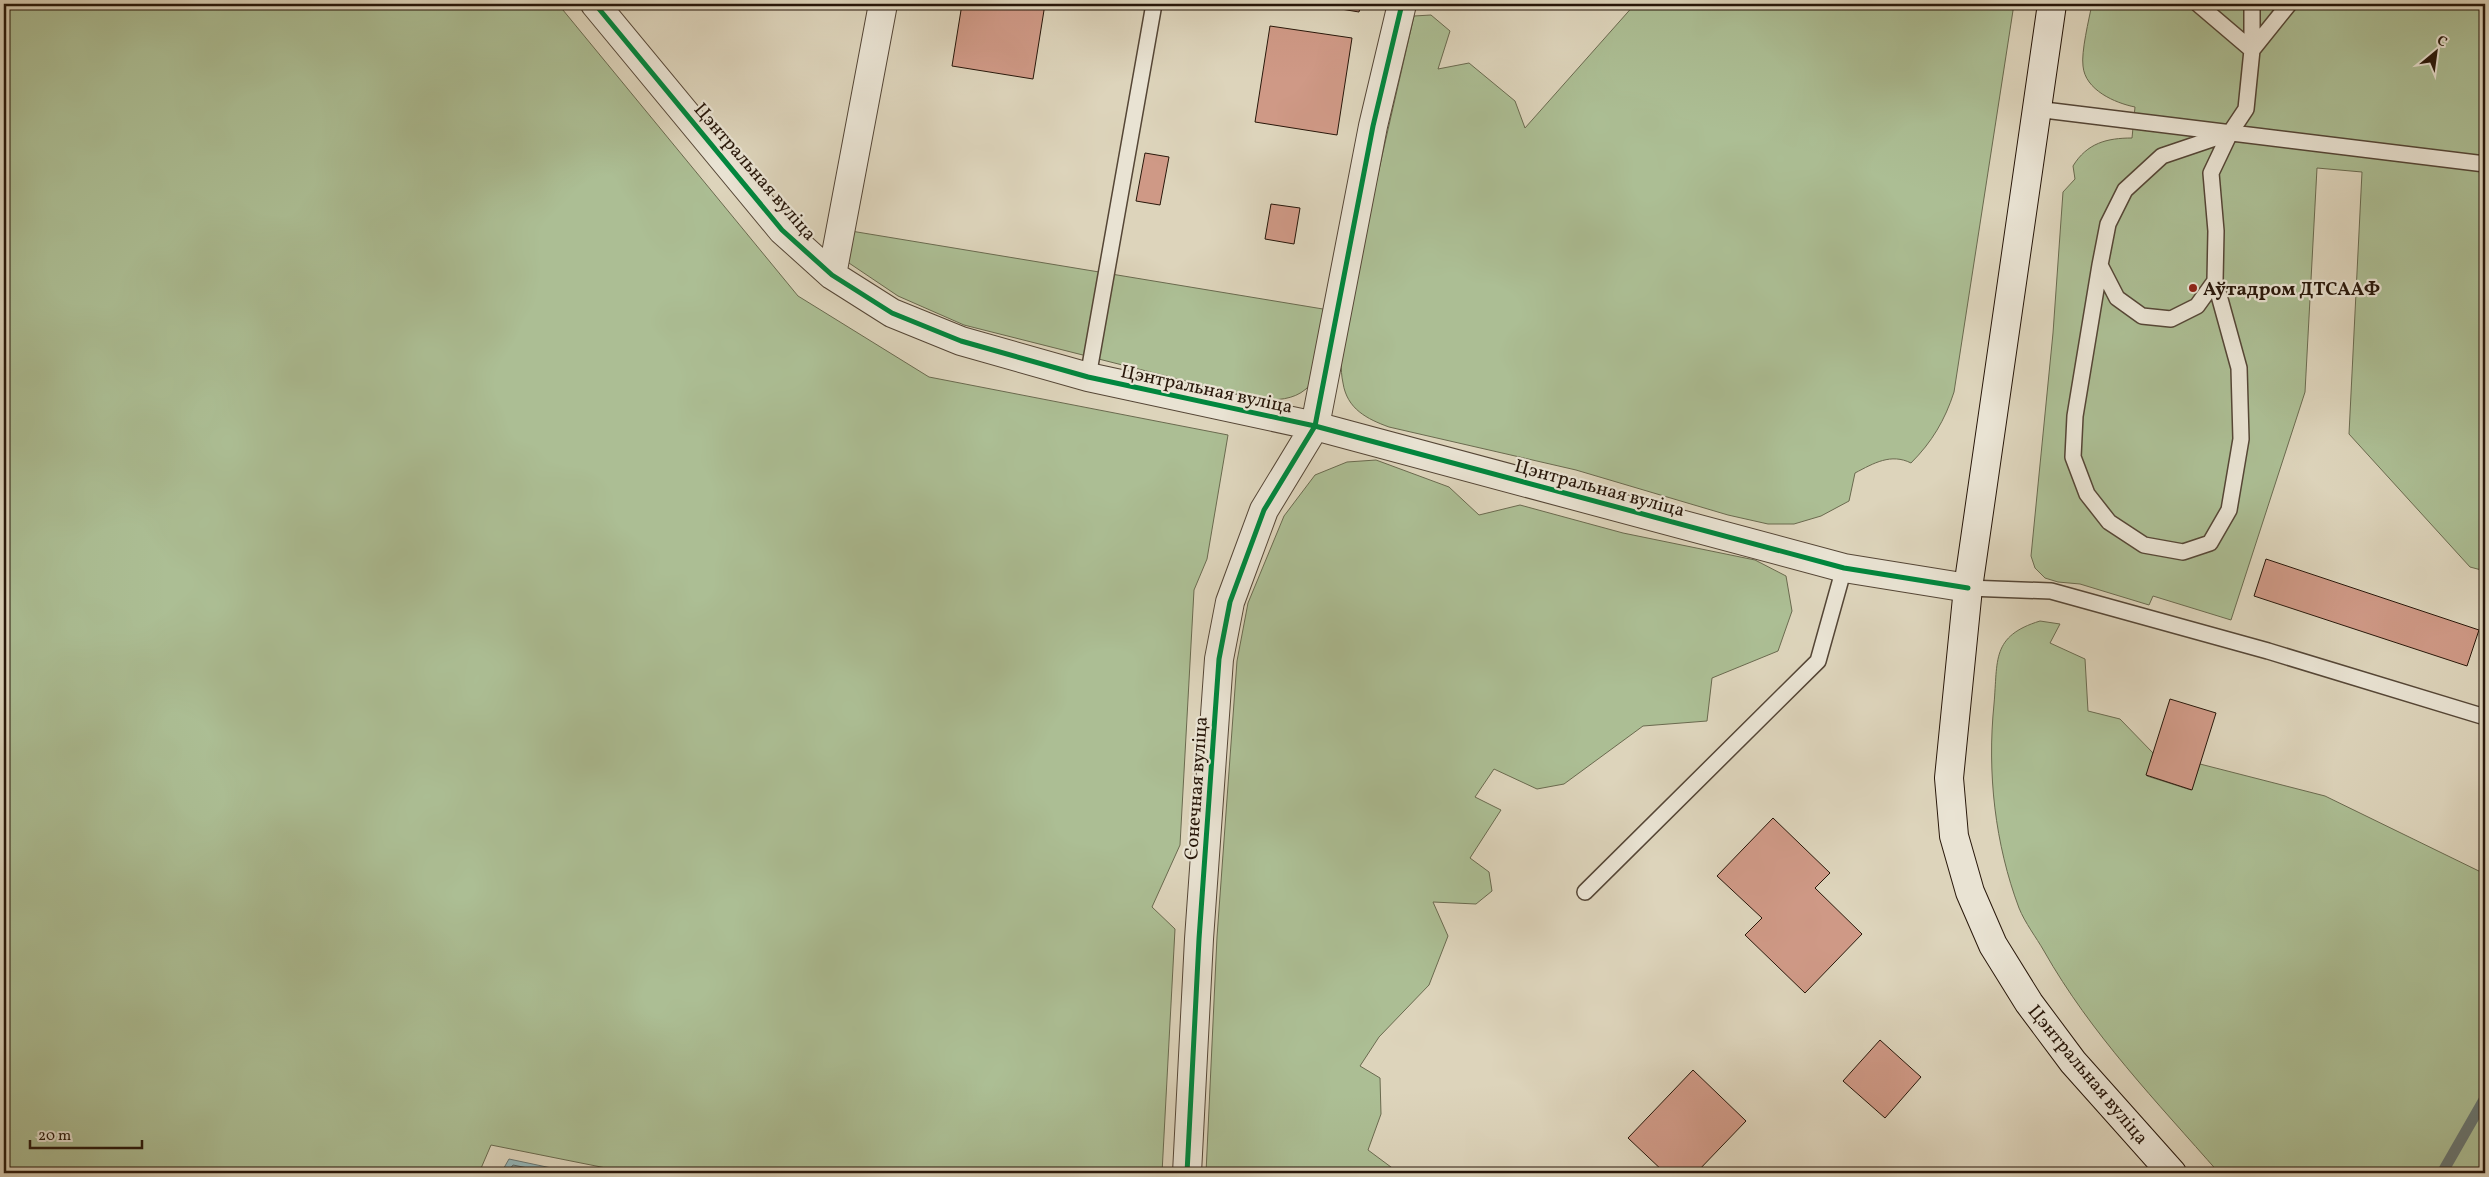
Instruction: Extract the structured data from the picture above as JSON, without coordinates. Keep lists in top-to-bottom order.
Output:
{
  "streets": {
    "street": ["Цэнтральная вуліца", "Сонечная вуліца"]
  },
  "crossings": [
    ["Цэнтральная вуліца", "Сонечная вуліца"]
  ],
  "places": ["Аўтадром ДТСААФ"],
  "scale_bar": "20 m",
  "north": "top right"
}
